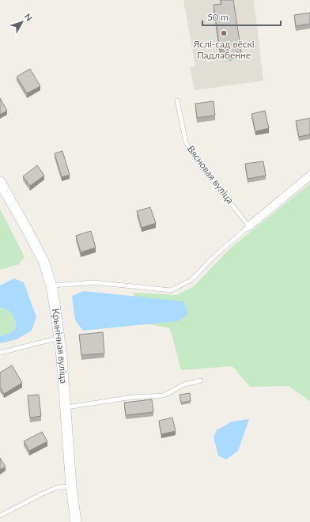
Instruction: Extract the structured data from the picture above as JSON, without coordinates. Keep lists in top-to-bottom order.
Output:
{
  "streets": {
    "street": ["Крынічная вуліца"],
    "lane": ["Вясновая вуліца"]
  },
  "places": ["Яслі-сад вёскі Падлабенне"],
  "scale_bar": "50 m",
  "north": "top right"
}
